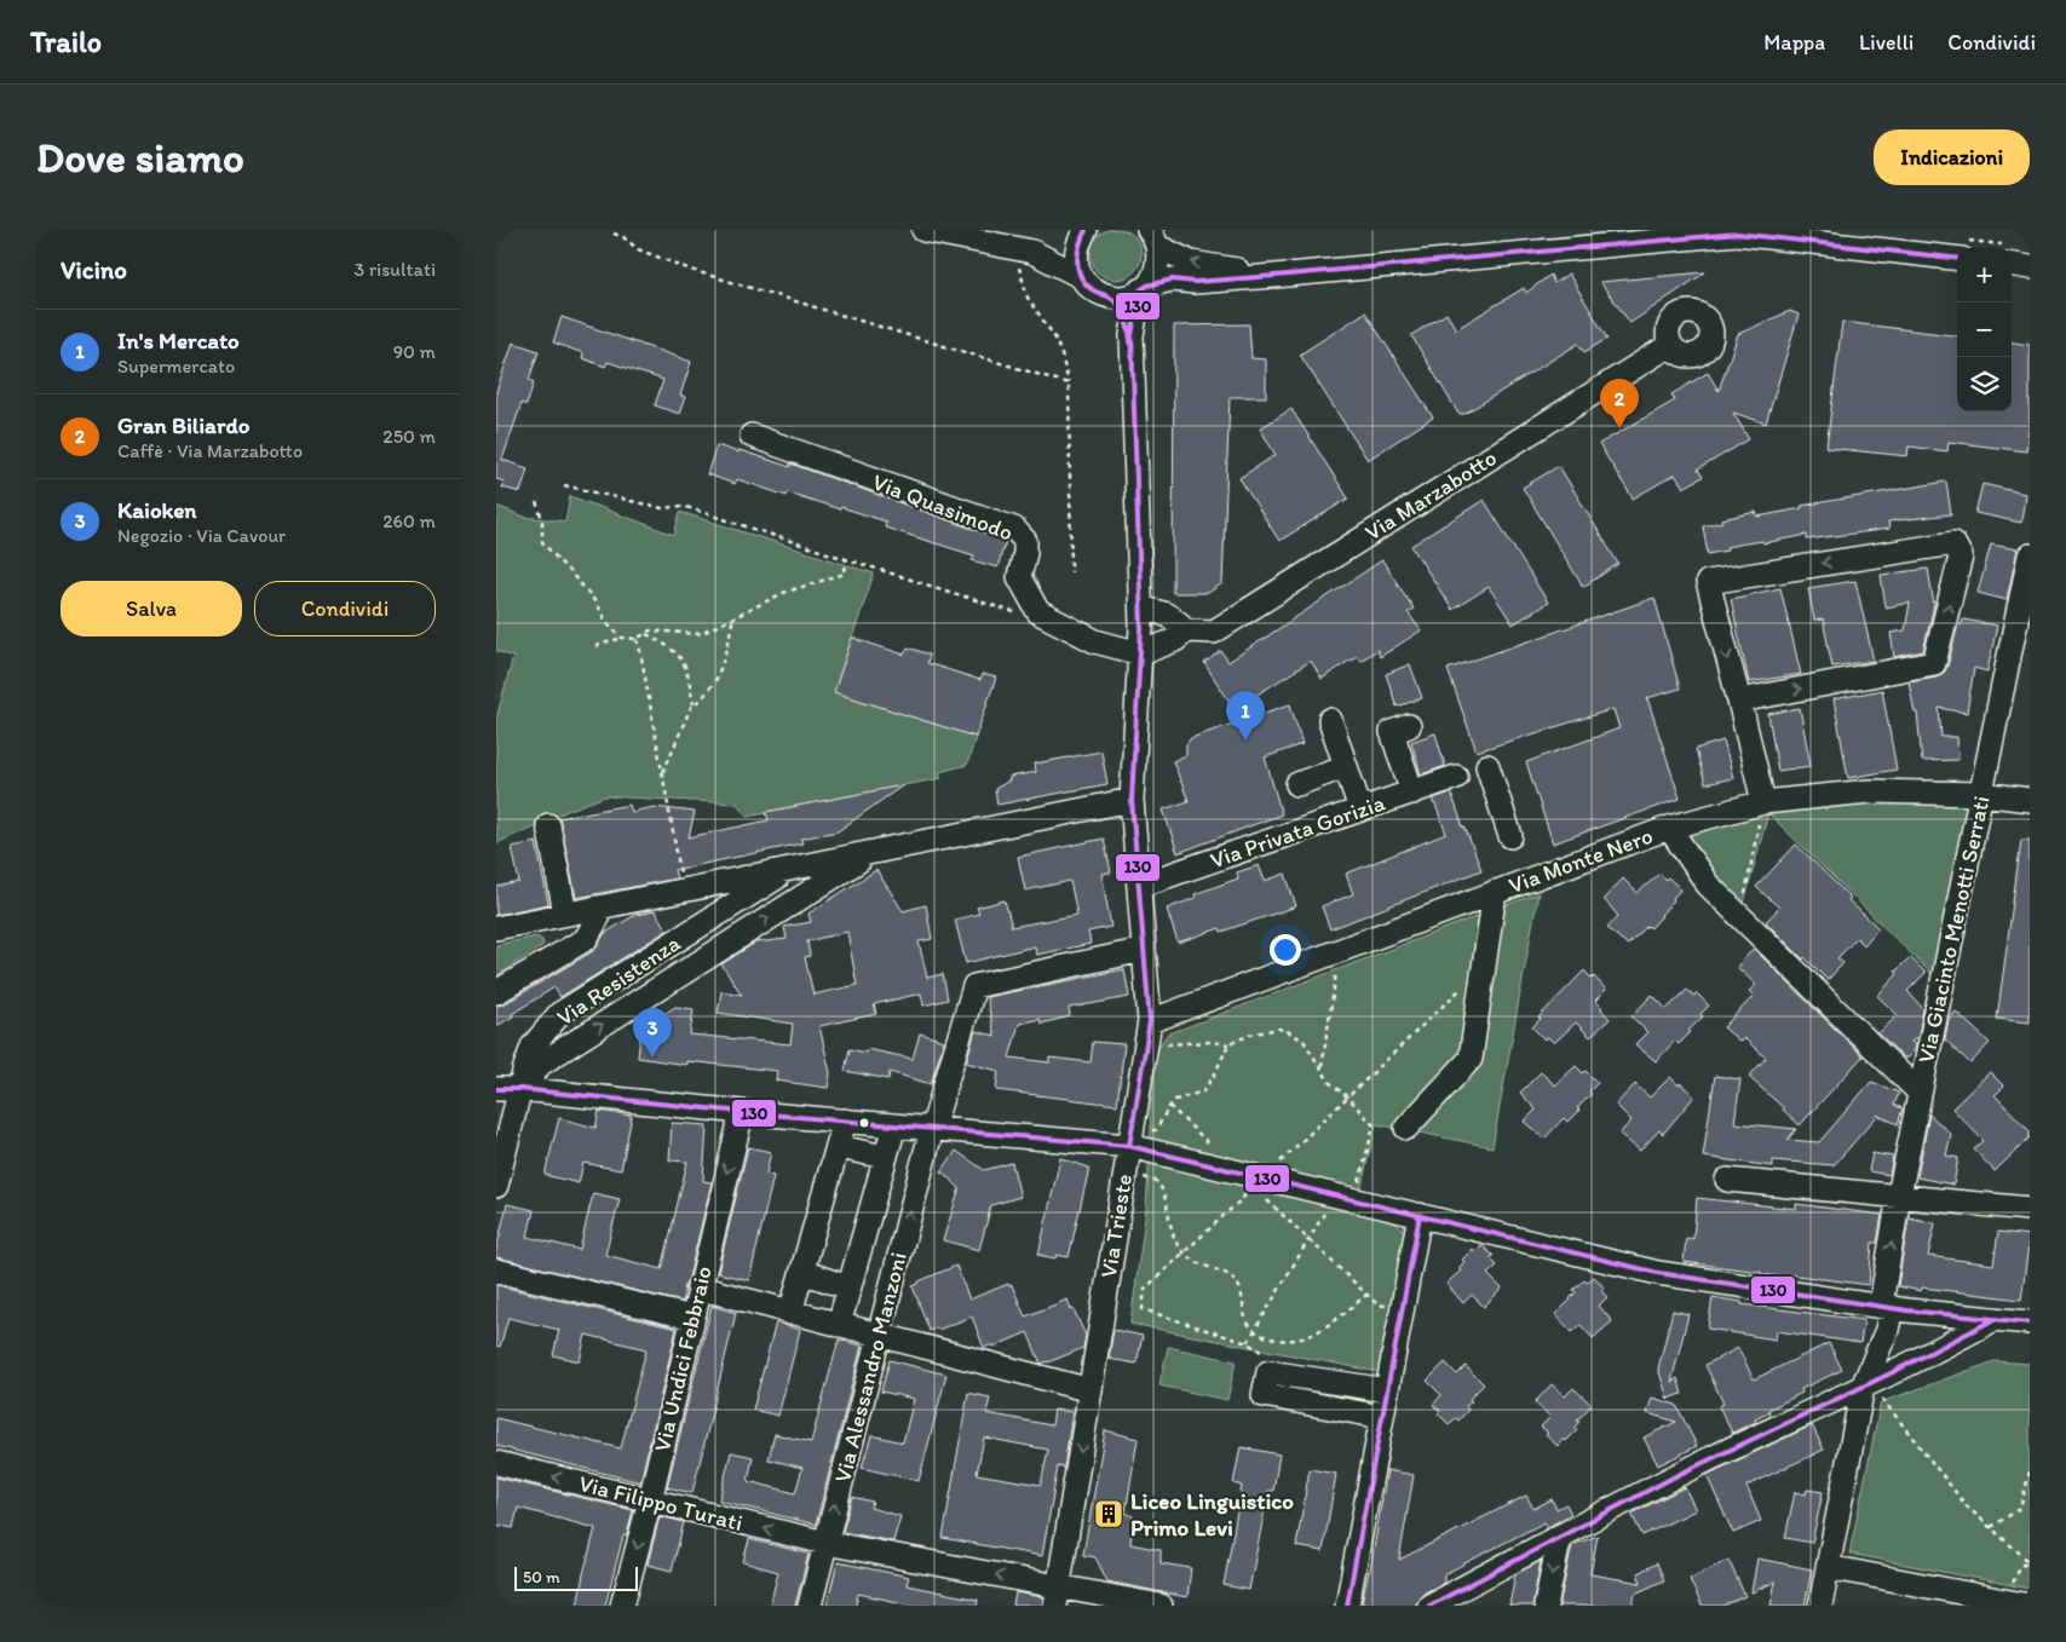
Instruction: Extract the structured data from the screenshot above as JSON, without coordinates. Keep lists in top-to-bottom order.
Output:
{
  "streets": {
    "street": [
      "Via Marzabotto",
      "Via Quasimodo",
      "Via Privata Gorizia",
      "Via Monte Nero",
      "Via Giacinto Menotti Serrati",
      "Via Resistenza",
      "Via Trieste",
      "Via Undici Febbraio",
      "Via Alessandro Manzoni",
      "Via Filippo Turati"
    ]
  },
  "crossings": [
    ["Via Quasimodo", "Via Trieste"],
    ["Via Privata Gorizia", "Via Trieste"],
    ["Via Monte Nero", "Via Giacinto Menotti Serrati"],
    ["Via Monte Nero", "Via Trieste"],
    ["Via Resistenza", "Via Trieste"],
    ["Via Trieste", "Via Alessandro Manzoni"],
    ["Via Trieste", "Via Filippo Turati"],
    ["Via Undici Febbraio", "Via Filippo Turati"],
    ["Via Alessandro Manzoni", "Via Filippo Turati"]
  ],
  "one_way": ["Via Filippo Turati"],
  "places": {
    "building": ["Liceo Linguistico Primo Levi"]
  },
  "lines": ["transit line 130"],
  "scale_bar": "50 m",
  "page": {
    "header": "Trailo",
    "nav": ["Mappa", "Livelli", "Condividi"],
    "buttons": [
      "Indicazioni",
      ["Salva", "Condividi"]
    ],
    "title": "Dove siamo",
    "heading": ["Vicino", "3 risultati"],
    "map_buttons": ["+", "−"],
    "list": [
      {
        "mark": "1",
        "name": "In's Mercato",
        "note": "Supermercato",
        "value": "90 m"
      },
      {
        "mark": "2",
        "name": "Gran Biliardo",
        "note": "Caffè · Via Marzabotto",
        "value": "250 m"
      },
      {
        "mark": "3",
        "name": "Kaioken",
        "note": "Negozio · Via Cavour",
        "value": "260 m"
      }
    ],
    "pins": ["2", "1", "3"],
    "scale": "50 m"
  }
}
